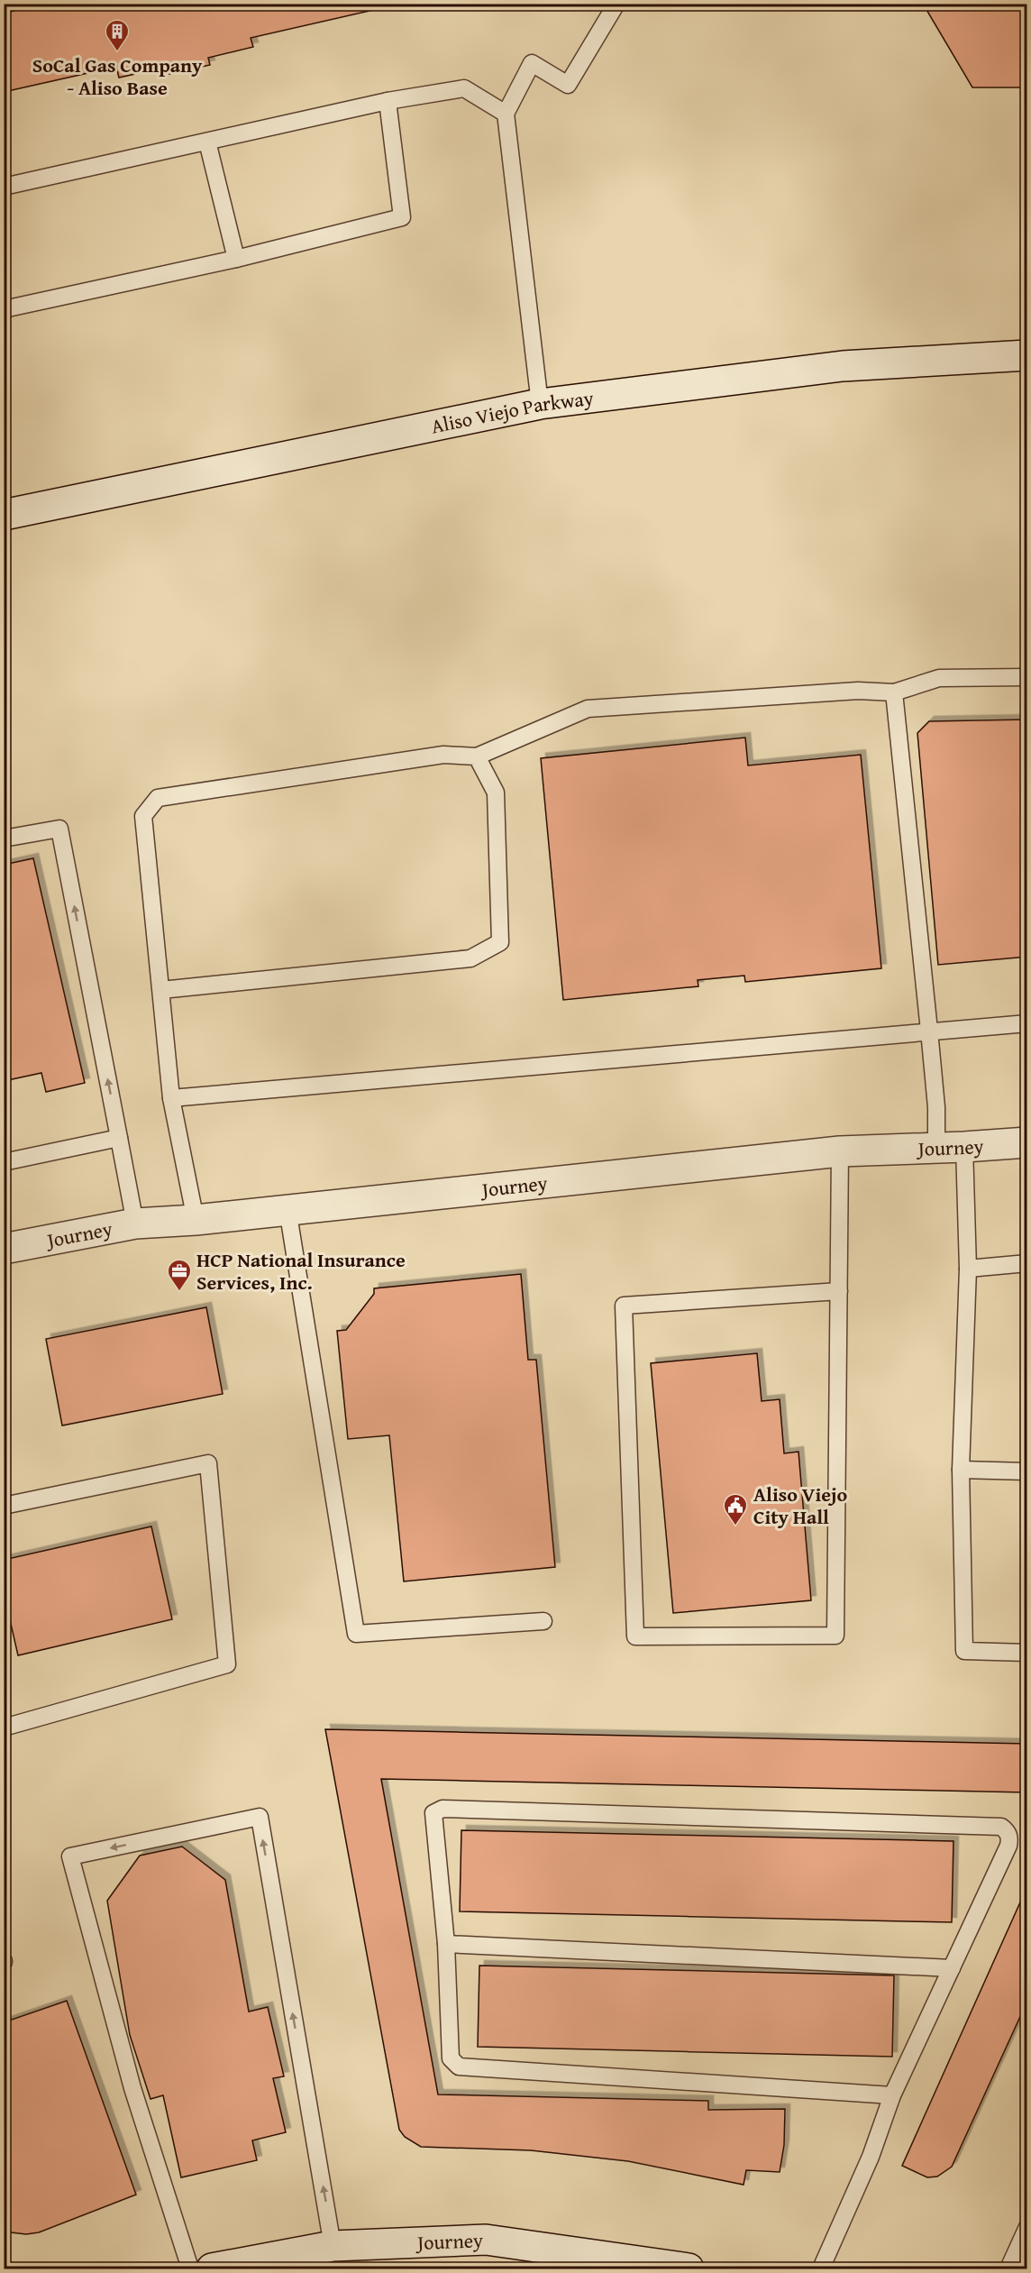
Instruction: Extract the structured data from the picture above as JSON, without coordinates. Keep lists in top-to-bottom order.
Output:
{
  "streets": {
    "street": ["Aliso Viejo Parkway", "Journey"]
  },
  "places": {
    "building": ["SoCal Gas Company - Aliso Base"],
    "office": ["HCP National Insurance Services, Inc."],
    "public building": ["Aliso Viejo City Hall"]
  }
}
